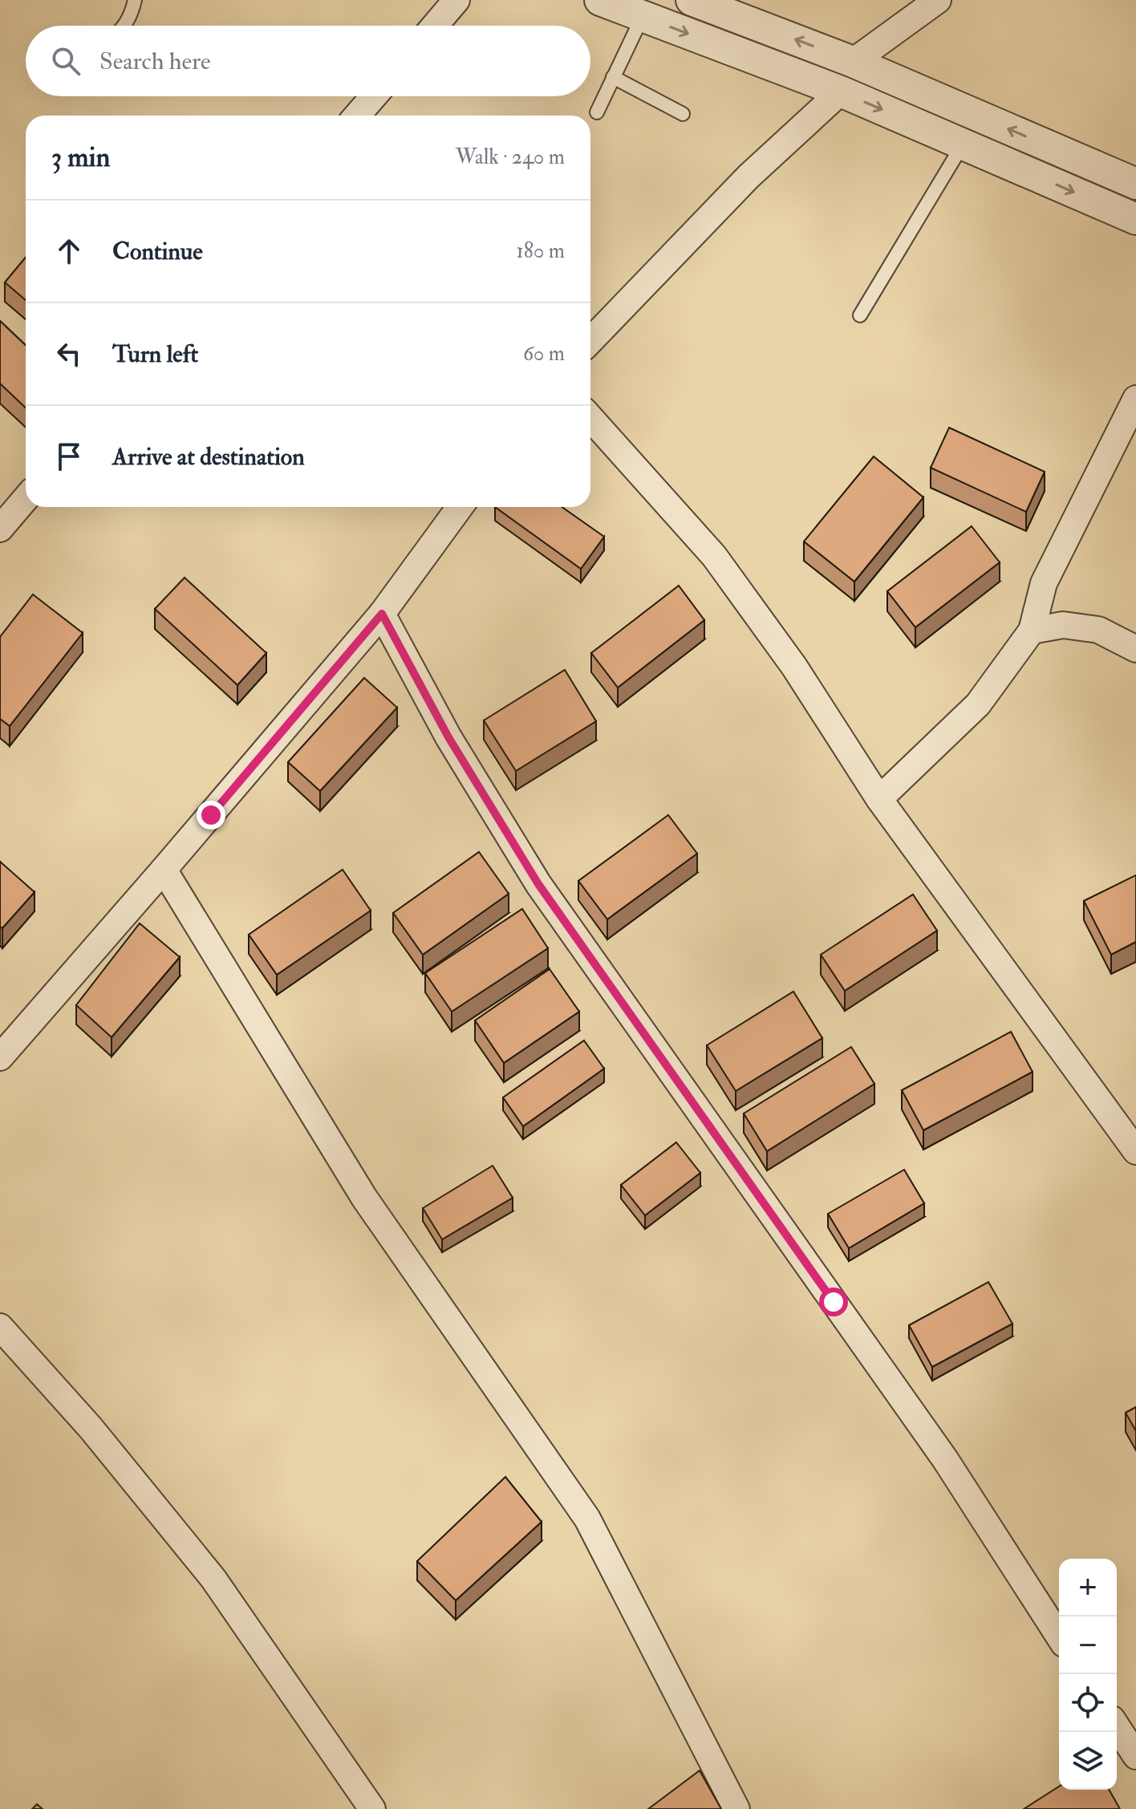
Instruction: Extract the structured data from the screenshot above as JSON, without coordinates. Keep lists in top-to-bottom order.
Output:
{
  "page": {
    "search": "Search here",
    "heading": ["3 min", "Walk · 240 m"],
    "list": [
      ["Continue", "180 m"],
      ["Turn left", "60 m"],
      "Arrive at destination"
    ],
    "map_buttons": ["+", "−"]
  }
}
